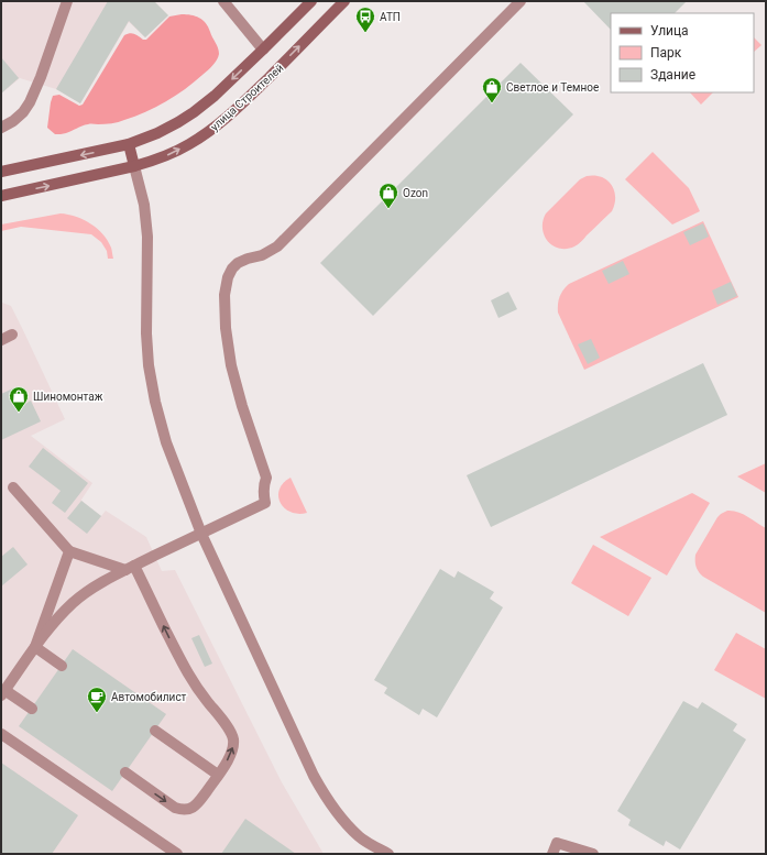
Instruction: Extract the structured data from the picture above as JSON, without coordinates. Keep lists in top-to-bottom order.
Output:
{
  "streets": {
    "main road": ["улица Строителей"]
  },
  "places": {
    "bus stop": ["АТП"],
    "shop": ["Светлое и Темное", "Ozon", "Шиномонтаж"],
    "cafe": ["Автомобилист"]
  },
  "legend": ["Улица", "Парк", "Здание"]
}
